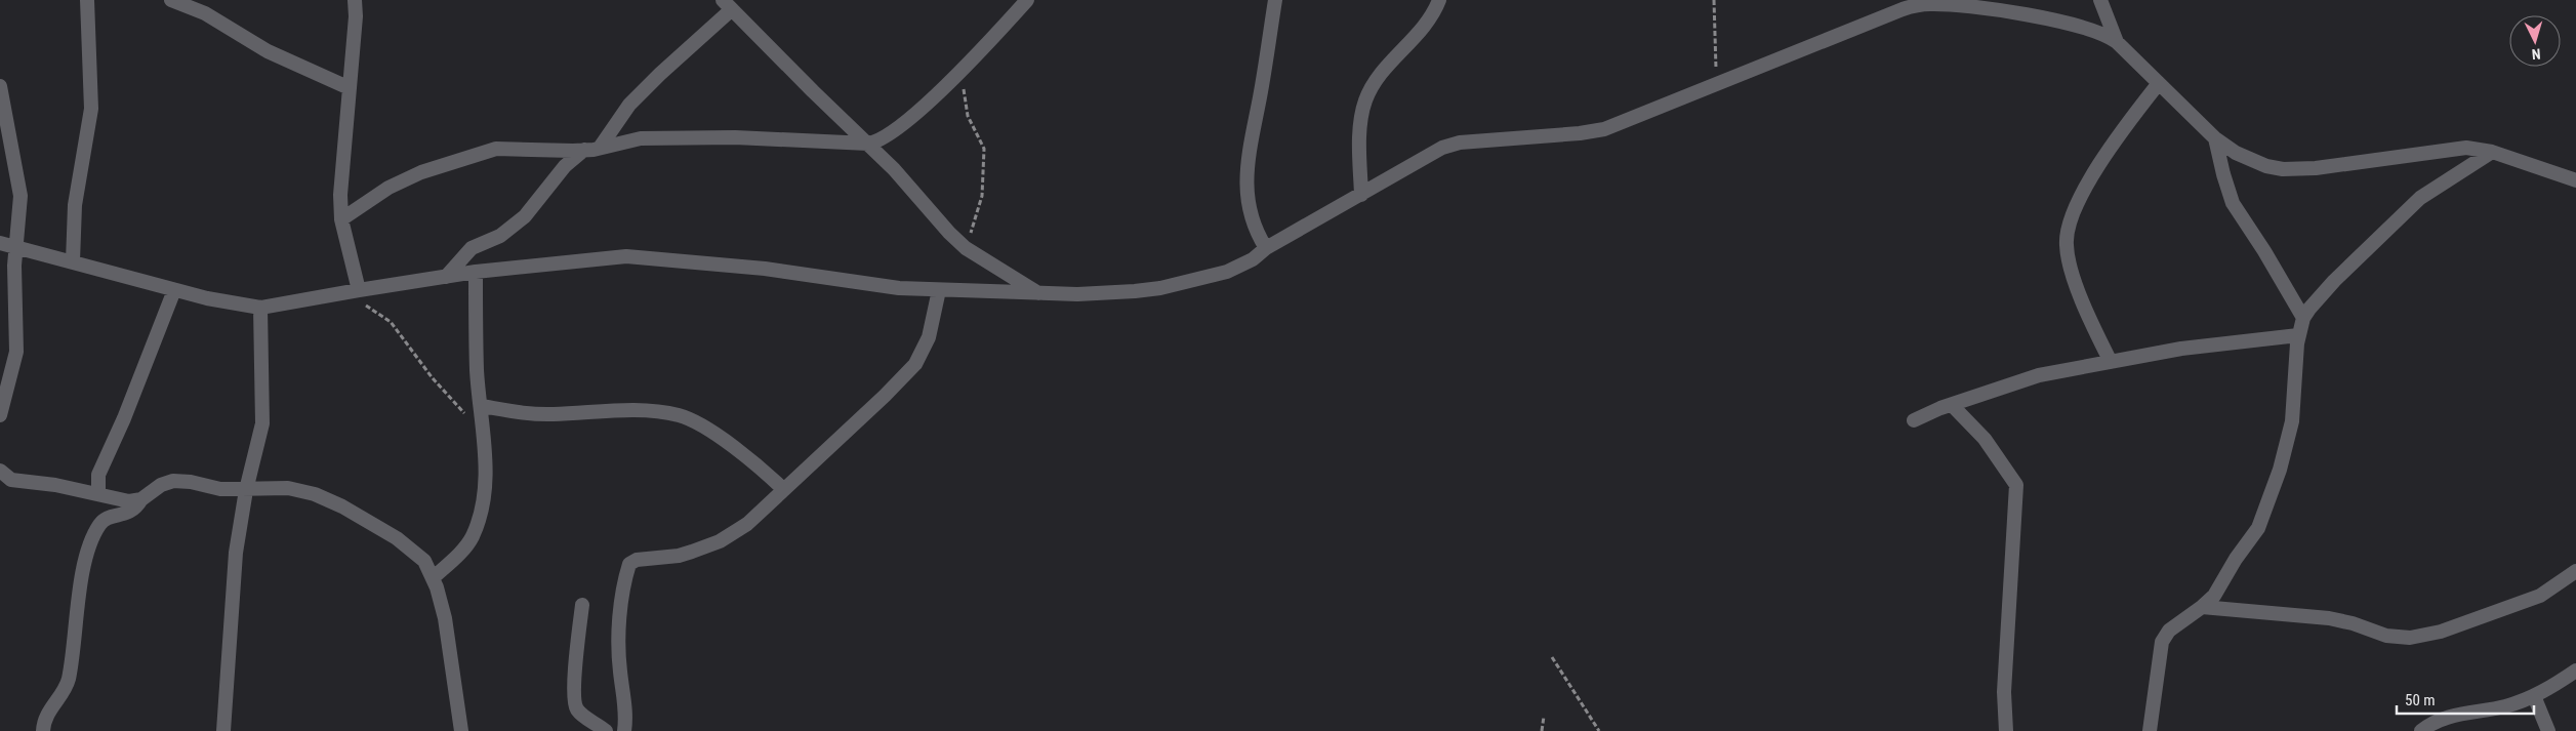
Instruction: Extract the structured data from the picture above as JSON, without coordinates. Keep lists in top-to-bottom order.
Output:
{
  "scale_bar": "50 m",
  "north": "bottom"
}
